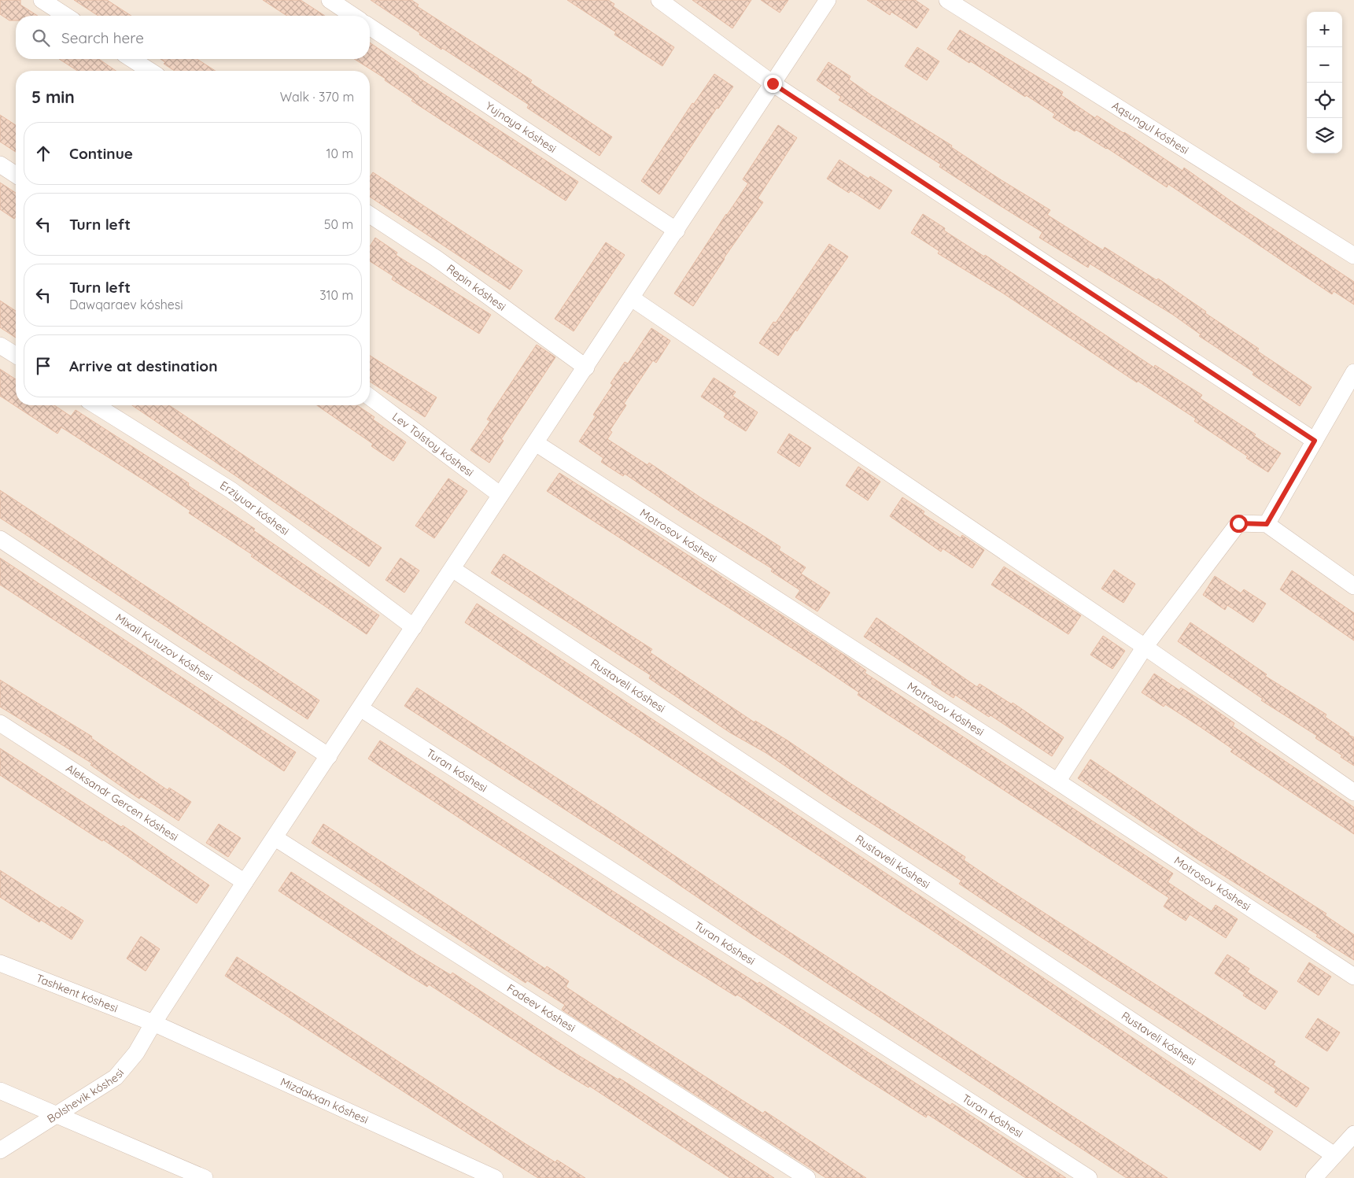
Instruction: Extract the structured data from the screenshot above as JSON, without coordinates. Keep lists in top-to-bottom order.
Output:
{
  "streets": {
    "street": [
      "Yujnaya kóshesi",
      "Aqsungul kóshesi",
      "Repin kóshesi",
      "Lev Tolstoy kóshesi",
      "Erziyuar kóshesi",
      "Motrosov kóshesi",
      "Mixail Kutuzov kóshesi",
      "Rustaveli kóshesi",
      "Turan kóshesi",
      "Aleksandr Gercen kóshesi",
      "Tashkent kóshesi",
      "Fadeev kóshesi",
      "Bolshevik kóshesi",
      "Mizdakxan kóshesi"
    ]
  },
  "crossings": [
    ["Yujnaya kóshesi", "Bolshevik kóshesi"],
    ["Repin kóshesi", "Bolshevik kóshesi"],
    ["Lev Tolstoy kóshesi", "Bolshevik kóshesi"],
    ["Erziyuar kóshesi", "Bolshevik kóshesi"],
    ["Motrosov kóshesi", "Bolshevik kóshesi"],
    ["Mixail Kutuzov kóshesi", "Bolshevik kóshesi"],
    ["Rustaveli kóshesi", "Bolshevik kóshesi"],
    ["Turan kóshesi", "Bolshevik kóshesi"],
    ["Aleksandr Gercen kóshesi", "Bolshevik kóshesi"],
    ["Tashkent kóshesi", "Bolshevik kóshesi"],
    ["Tashkent kóshesi", "Mizdakxan kóshesi"],
    ["Fadeev kóshesi", "Bolshevik kóshesi"],
    ["Bolshevik kóshesi", "Mizdakxan kóshesi"]
  ],
  "page": {
    "map_buttons": ["+", "−"],
    "search": "Search here",
    "heading": ["5 min", "Walk · 370 m"],
    "list": [
      ["Continue", "10 m"],
      ["Turn left", "50 m"],
      ["Turn left", "Dawqaraev kóshesi", "310 m"],
      "Arrive at destination"
    ]
  }
}
